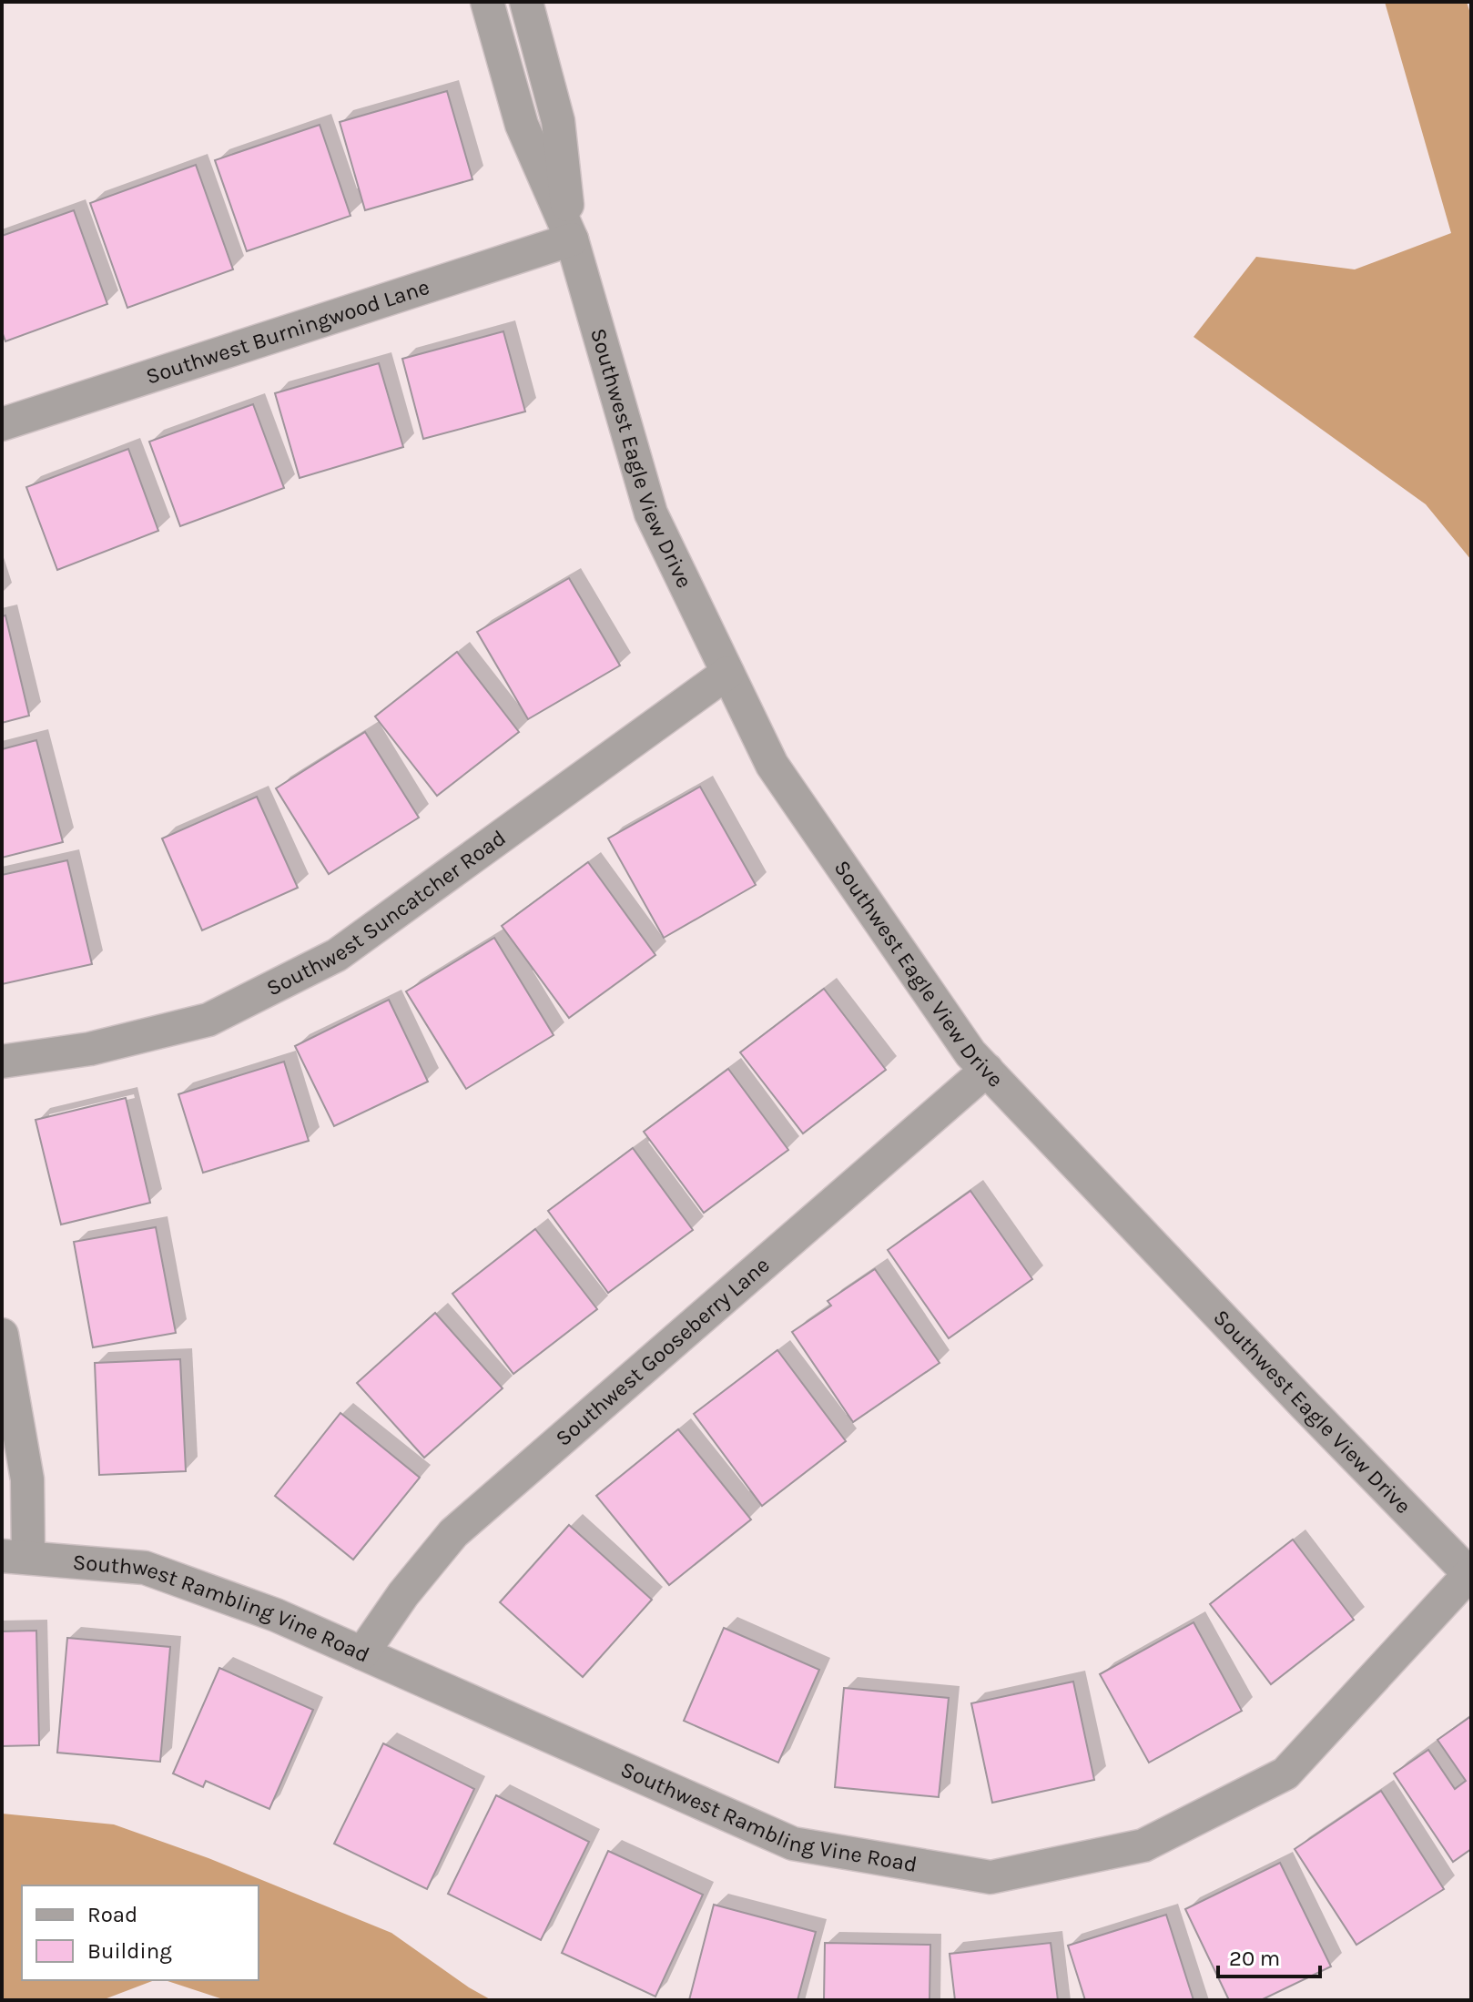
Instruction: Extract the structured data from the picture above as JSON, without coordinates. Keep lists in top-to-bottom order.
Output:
{
  "streets": {
    "street": [
      "Southwest Burningwood Lane",
      "Southwest Eagle View Drive",
      "Southwest Suncatcher Road",
      "Southwest Gooseberry Lane",
      "Southwest Rambling Vine Road"
    ]
  },
  "crossings": [
    ["Southwest Burningwood Lane", "Southwest Eagle View Drive"],
    ["Southwest Eagle View Drive", "Southwest Suncatcher Road"],
    ["Southwest Eagle View Drive", "Southwest Gooseberry Lane"],
    ["Southwest Eagle View Drive", "Southwest Rambling Vine Road"],
    ["Southwest Gooseberry Lane", "Southwest Rambling Vine Road"]
  ],
  "legend": ["Road", "Building"],
  "scale_bar": "20 m"
}
